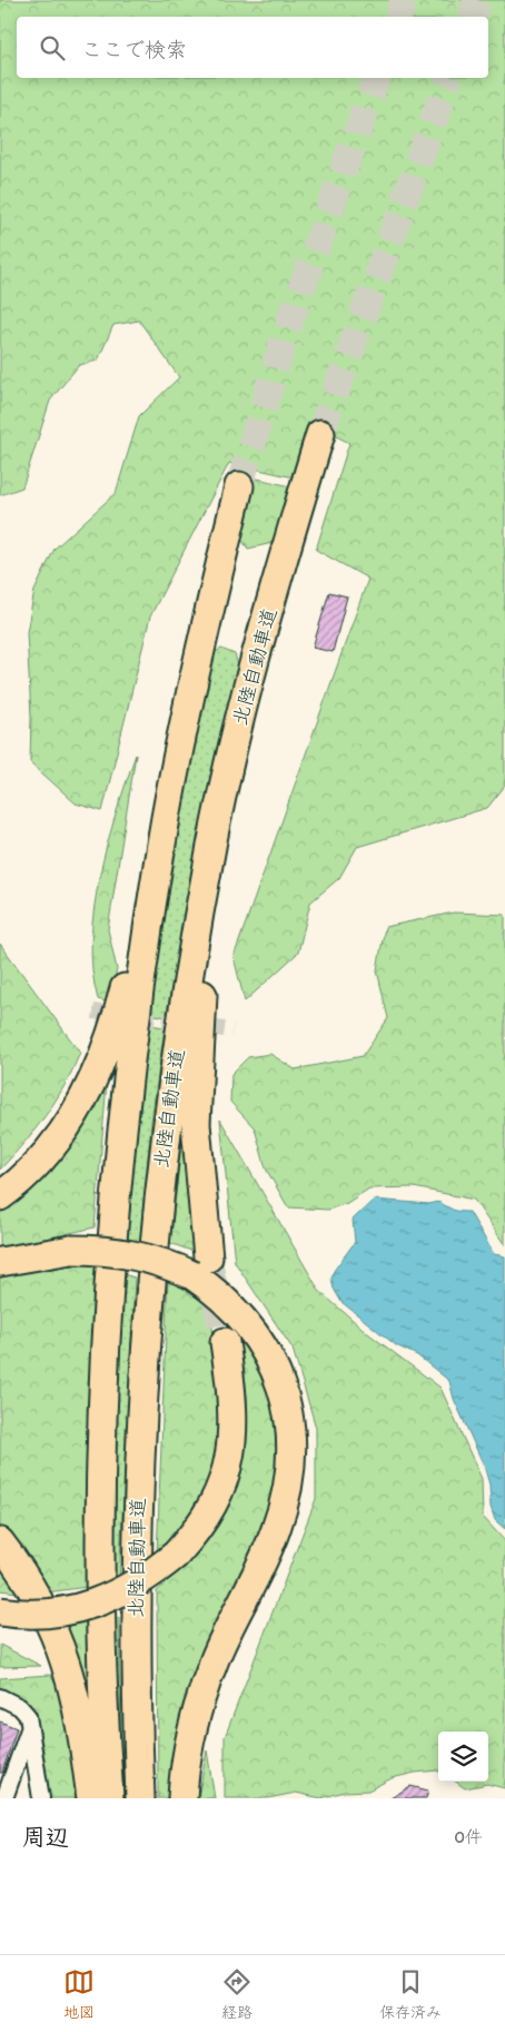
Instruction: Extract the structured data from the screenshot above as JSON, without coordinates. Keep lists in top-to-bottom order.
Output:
{
  "streets": {
    "highway": ["北陸自動車道"]
  },
  "page": {
    "search": "ここで検索",
    "heading": ["周辺", "0件"],
    "nav": ["地図", "経路", "保存済み"]
  }
}
